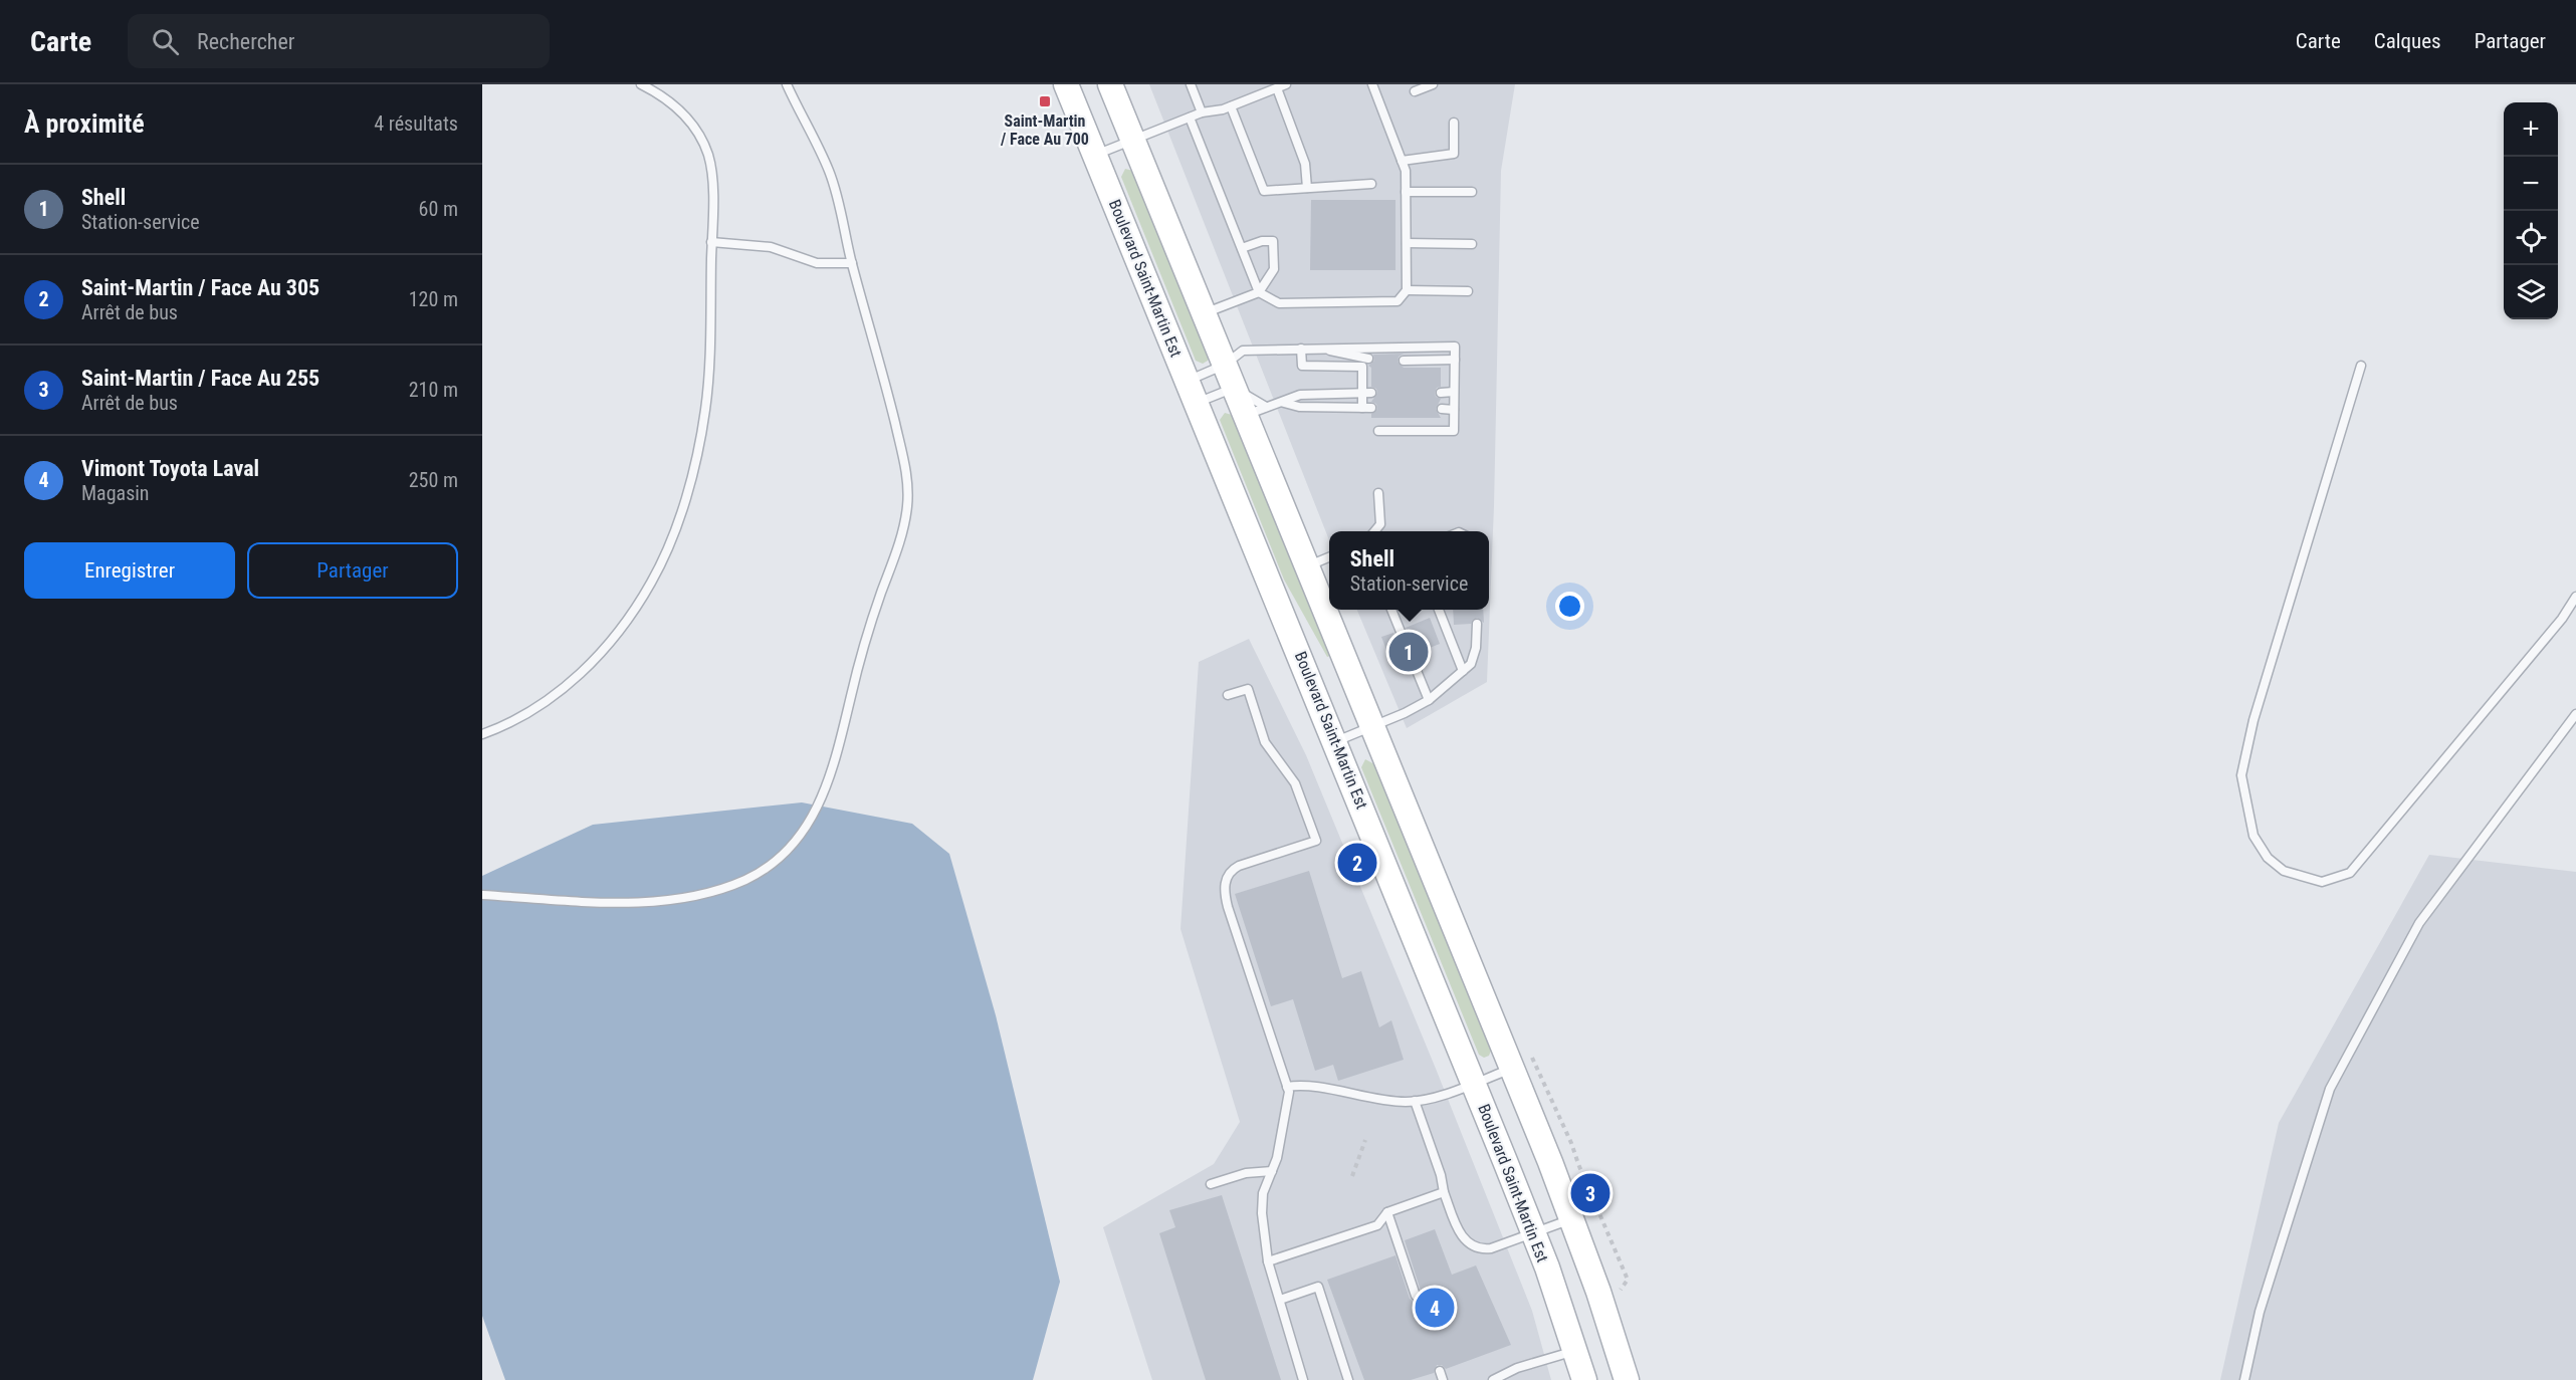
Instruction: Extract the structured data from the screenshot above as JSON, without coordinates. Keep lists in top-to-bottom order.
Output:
{
  "streets": {
    "main road": ["Boulevard Saint-Martin Est"]
  },
  "places": {
    "transit": ["Saint-Martin / Face Au 700"]
  },
  "page": {
    "header": "Carte",
    "search": "Rechercher",
    "nav": ["Carte", "Calques", "Partager"],
    "heading": ["À proximité", "4 résultats"],
    "map_buttons": ["+", "−"],
    "list": [
      {
        "mark": "1",
        "name": "Shell",
        "note": "Station-service",
        "value": "60 m"
      },
      {
        "mark": "2",
        "name": "Saint-Martin / Face Au 305",
        "note": "Arrêt de bus",
        "value": "120 m"
      },
      {
        "mark": "3",
        "name": "Saint-Martin / Face Au 255",
        "note": "Arrêt de bus",
        "value": "210 m"
      },
      {
        "mark": "4",
        "name": "Vimont Toyota Laval",
        "note": "Magasin",
        "value": "250 m"
      }
    ],
    "buttons": ["Enregistrer", "Partager"],
    "popup": ["Shell", "Station-service"],
    "pins": [
      "1",
      "2",
      "3",
      "4"
    ]
  }
}
